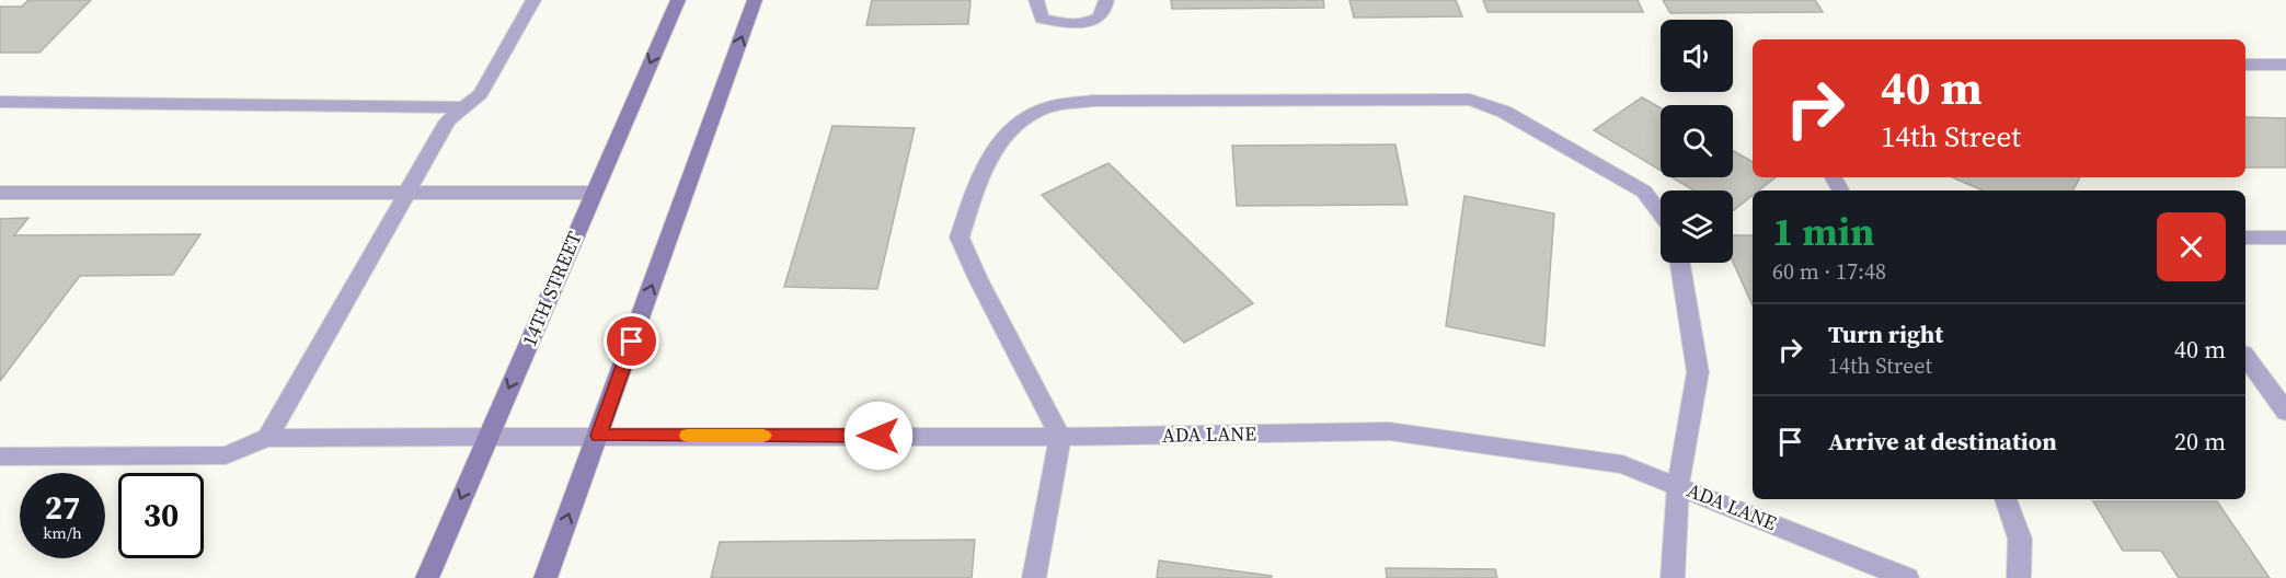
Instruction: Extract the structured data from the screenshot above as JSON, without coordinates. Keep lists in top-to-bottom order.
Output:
{
  "streets": {
    "main road": ["14TH STREET"],
    "street": ["ADA LANE"]
  },
  "crossings": [
    ["14TH STREET", "ADA LANE"]
  ],
  "page": {
    "turn": ["40 m", "14th Street"],
    "heading": ["1 min", "60 m · 17:48"],
    "list": [
      {
        "name": "Turn right",
        "note": "14th Street",
        "value": "40 m"
      },
      {
        "name": "Arrive at destination",
        "value": "20 m"
      }
    ],
    "speed": "27 km/h",
    "limit": "30"
  }
}
